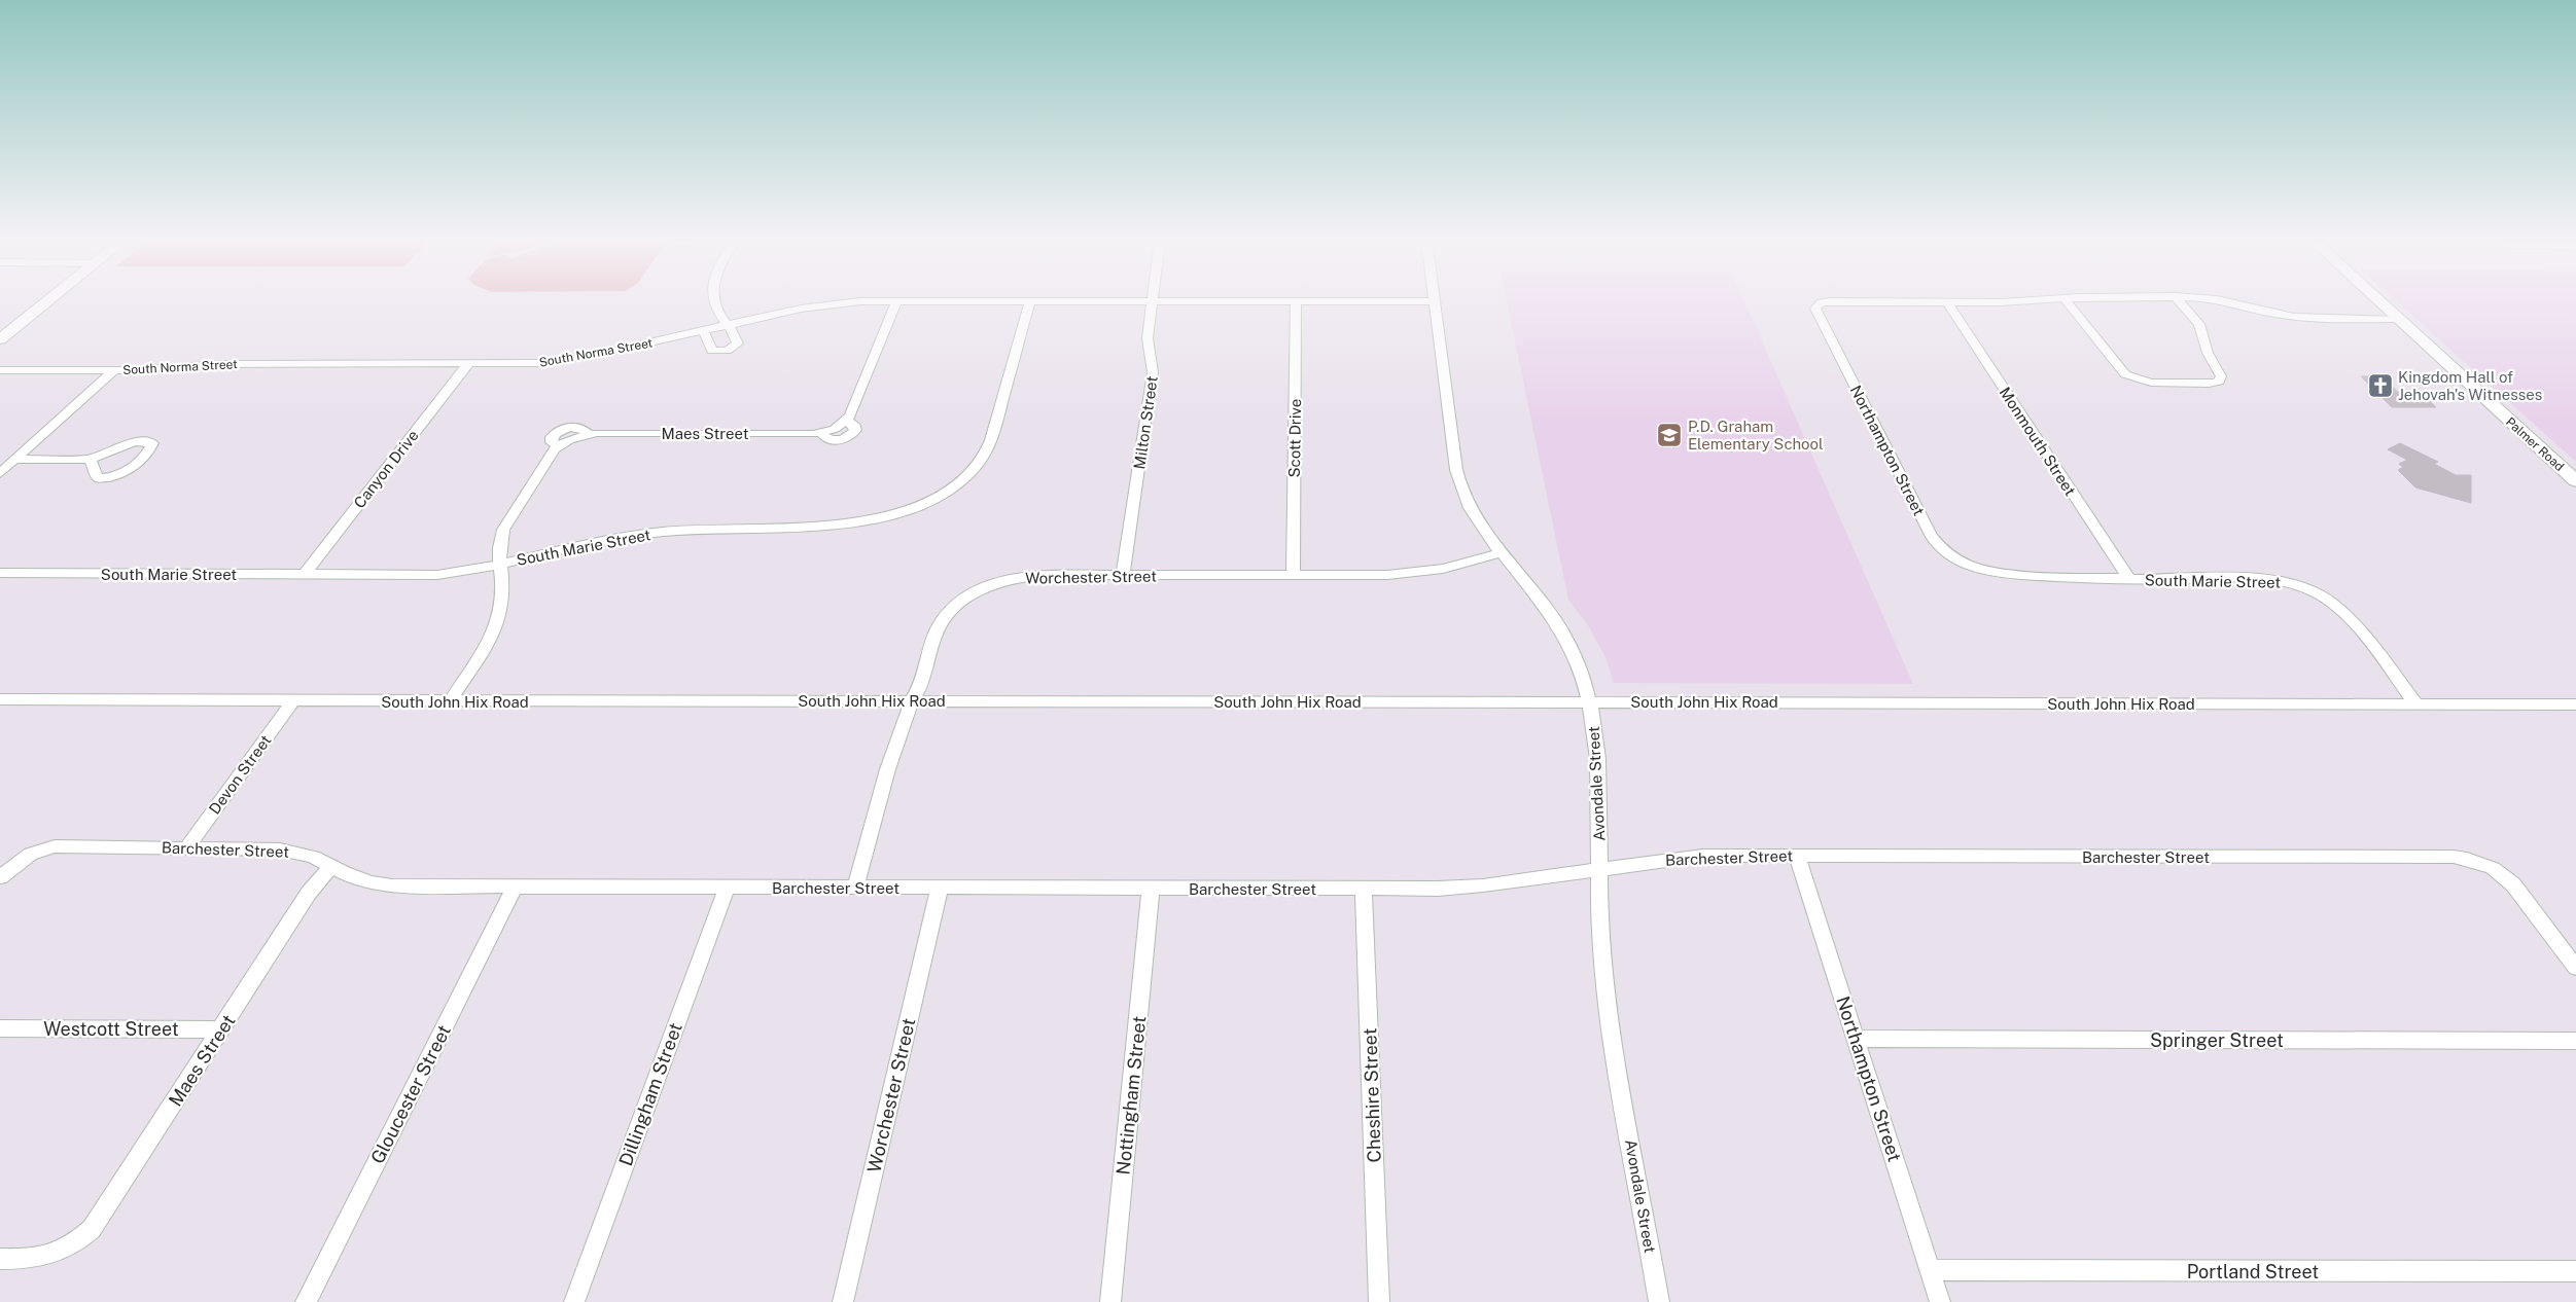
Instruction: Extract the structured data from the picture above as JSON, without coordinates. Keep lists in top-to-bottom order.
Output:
{
  "streets": {
    "street": [
      "South Norma Street",
      "Milton Street",
      "Maes Street",
      "Scott Drive",
      "Monmouth Street",
      "Palmer Road",
      "Northampton Street",
      "Canyon Drive",
      "South Marie Street",
      "Worchester Street",
      "South John Hix Road",
      "Devon Street",
      "Avondale Street",
      "Barchester Street",
      "Westcott Street",
      "Springer Street",
      "Gloucester Street",
      "Dillingham Street",
      "Nottingham Street",
      "Cheshire Street",
      "Portland Street"
    ]
  },
  "crossings": [
    ["South Norma Street", "Milton Street"],
    ["South Norma Street", "Scott Drive"],
    ["South Norma Street", "Canyon Drive"],
    ["South Norma Street", "Avondale Street"],
    ["Milton Street", "Worchester Street"],
    ["Maes Street", "South Marie Street"],
    ["Maes Street", "South John Hix Road"],
    ["Maes Street", "Barchester Street"],
    ["Maes Street", "Westcott Street"],
    ["Scott Drive", "Worchester Street"],
    ["Monmouth Street", "Northampton Street"],
    ["Monmouth Street", "South Marie Street"],
    ["Northampton Street", "South Marie Street"],
    ["Northampton Street", "Barchester Street"],
    ["Northampton Street", "Springer Street"],
    ["Northampton Street", "Portland Street"],
    ["Canyon Drive", "South Marie Street"],
    ["South Marie Street", "South John Hix Road"],
    ["Worchester Street", "South John Hix Road"],
    ["Worchester Street", "Avondale Street"],
    ["Worchester Street", "Barchester Street"],
    ["South John Hix Road", "Devon Street"],
    ["South John Hix Road", "Avondale Street"],
    ["Devon Street", "Barchester Street"],
    ["Avondale Street", "Barchester Street"],
    ["Barchester Street", "Gloucester Street"],
    ["Barchester Street", "Dillingham Street"],
    ["Barchester Street", "Nottingham Street"],
    ["Barchester Street", "Cheshire Street"]
  ],
  "places": {
    "church": ["Kingdom Hall of Jehovah's Witnesses"],
    "school or university": ["P.D. Graham Elementary School"]
  }
}
